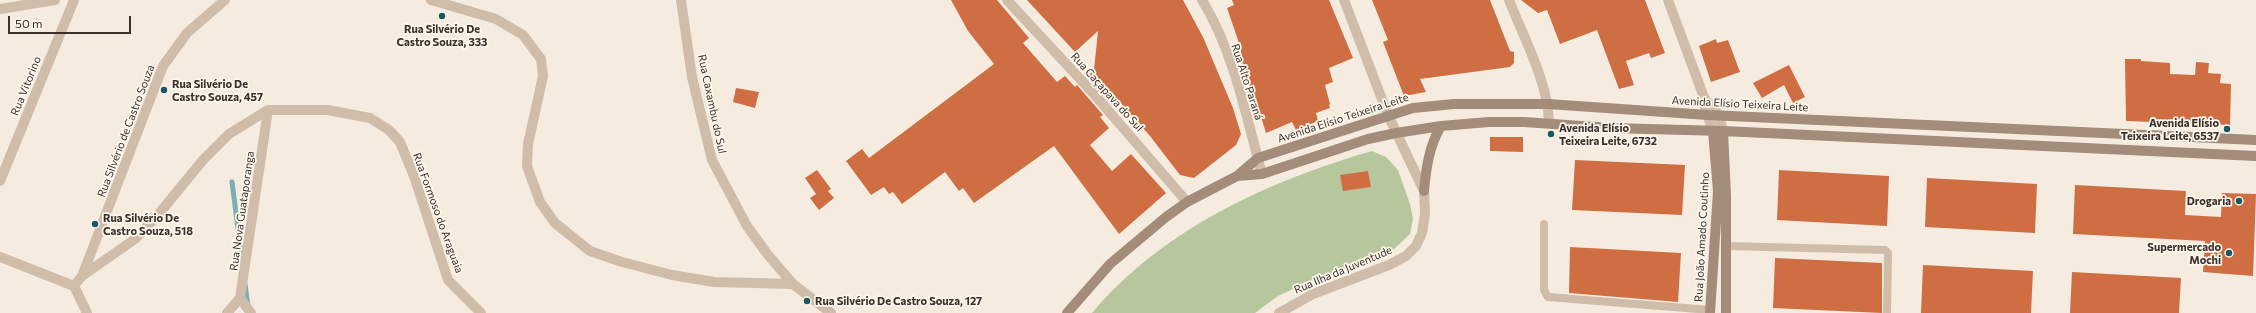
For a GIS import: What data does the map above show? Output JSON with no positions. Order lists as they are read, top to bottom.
{
  "streets": {
    "main road": ["Avenida Elísio Teixeira Leite", "Rua João Amado Coutinho"],
    "street": [
      "Rua Alto Paraná",
      "Rua Vitorino",
      "Rua Caçapava do Sul",
      "Rua Caxambu do Sul",
      "Rua Silvério de Castro Souza",
      "Rua Nova Guataporanga",
      "Rua Formoso do Araguaia",
      "Rua Ilha da Juventude"
    ]
  },
  "crossings": [
    ["Rua Alto Paraná", "Avenida Elísio Teixeira Leite"],
    ["Rua Caçapava do Sul", "Avenida Elísio Teixeira Leite"],
    ["Avenida Elísio Teixeira Leite", "Rua João Amado Coutinho"],
    ["Avenida Elísio Teixeira Leite", "Rua Ilha da Juventude"],
    ["Rua Nova Guataporanga", "Rua Formoso do Araguaia"]
  ],
  "places": [
    "Rua Silvério De Castro Souza, 333",
    "Rua Silvério De Castro Souza, 457",
    "Avenida Elísio Teixeira Leite, 6537",
    "Avenida Elísio Teixeira Leite, 6732",
    "Drogaria",
    "Rua Silvério De Castro Souza, 518",
    "Supermercado Mochi",
    "Rua Silvério De Castro Souza, 127"
  ],
  "scale_bar": "50 m"
}
